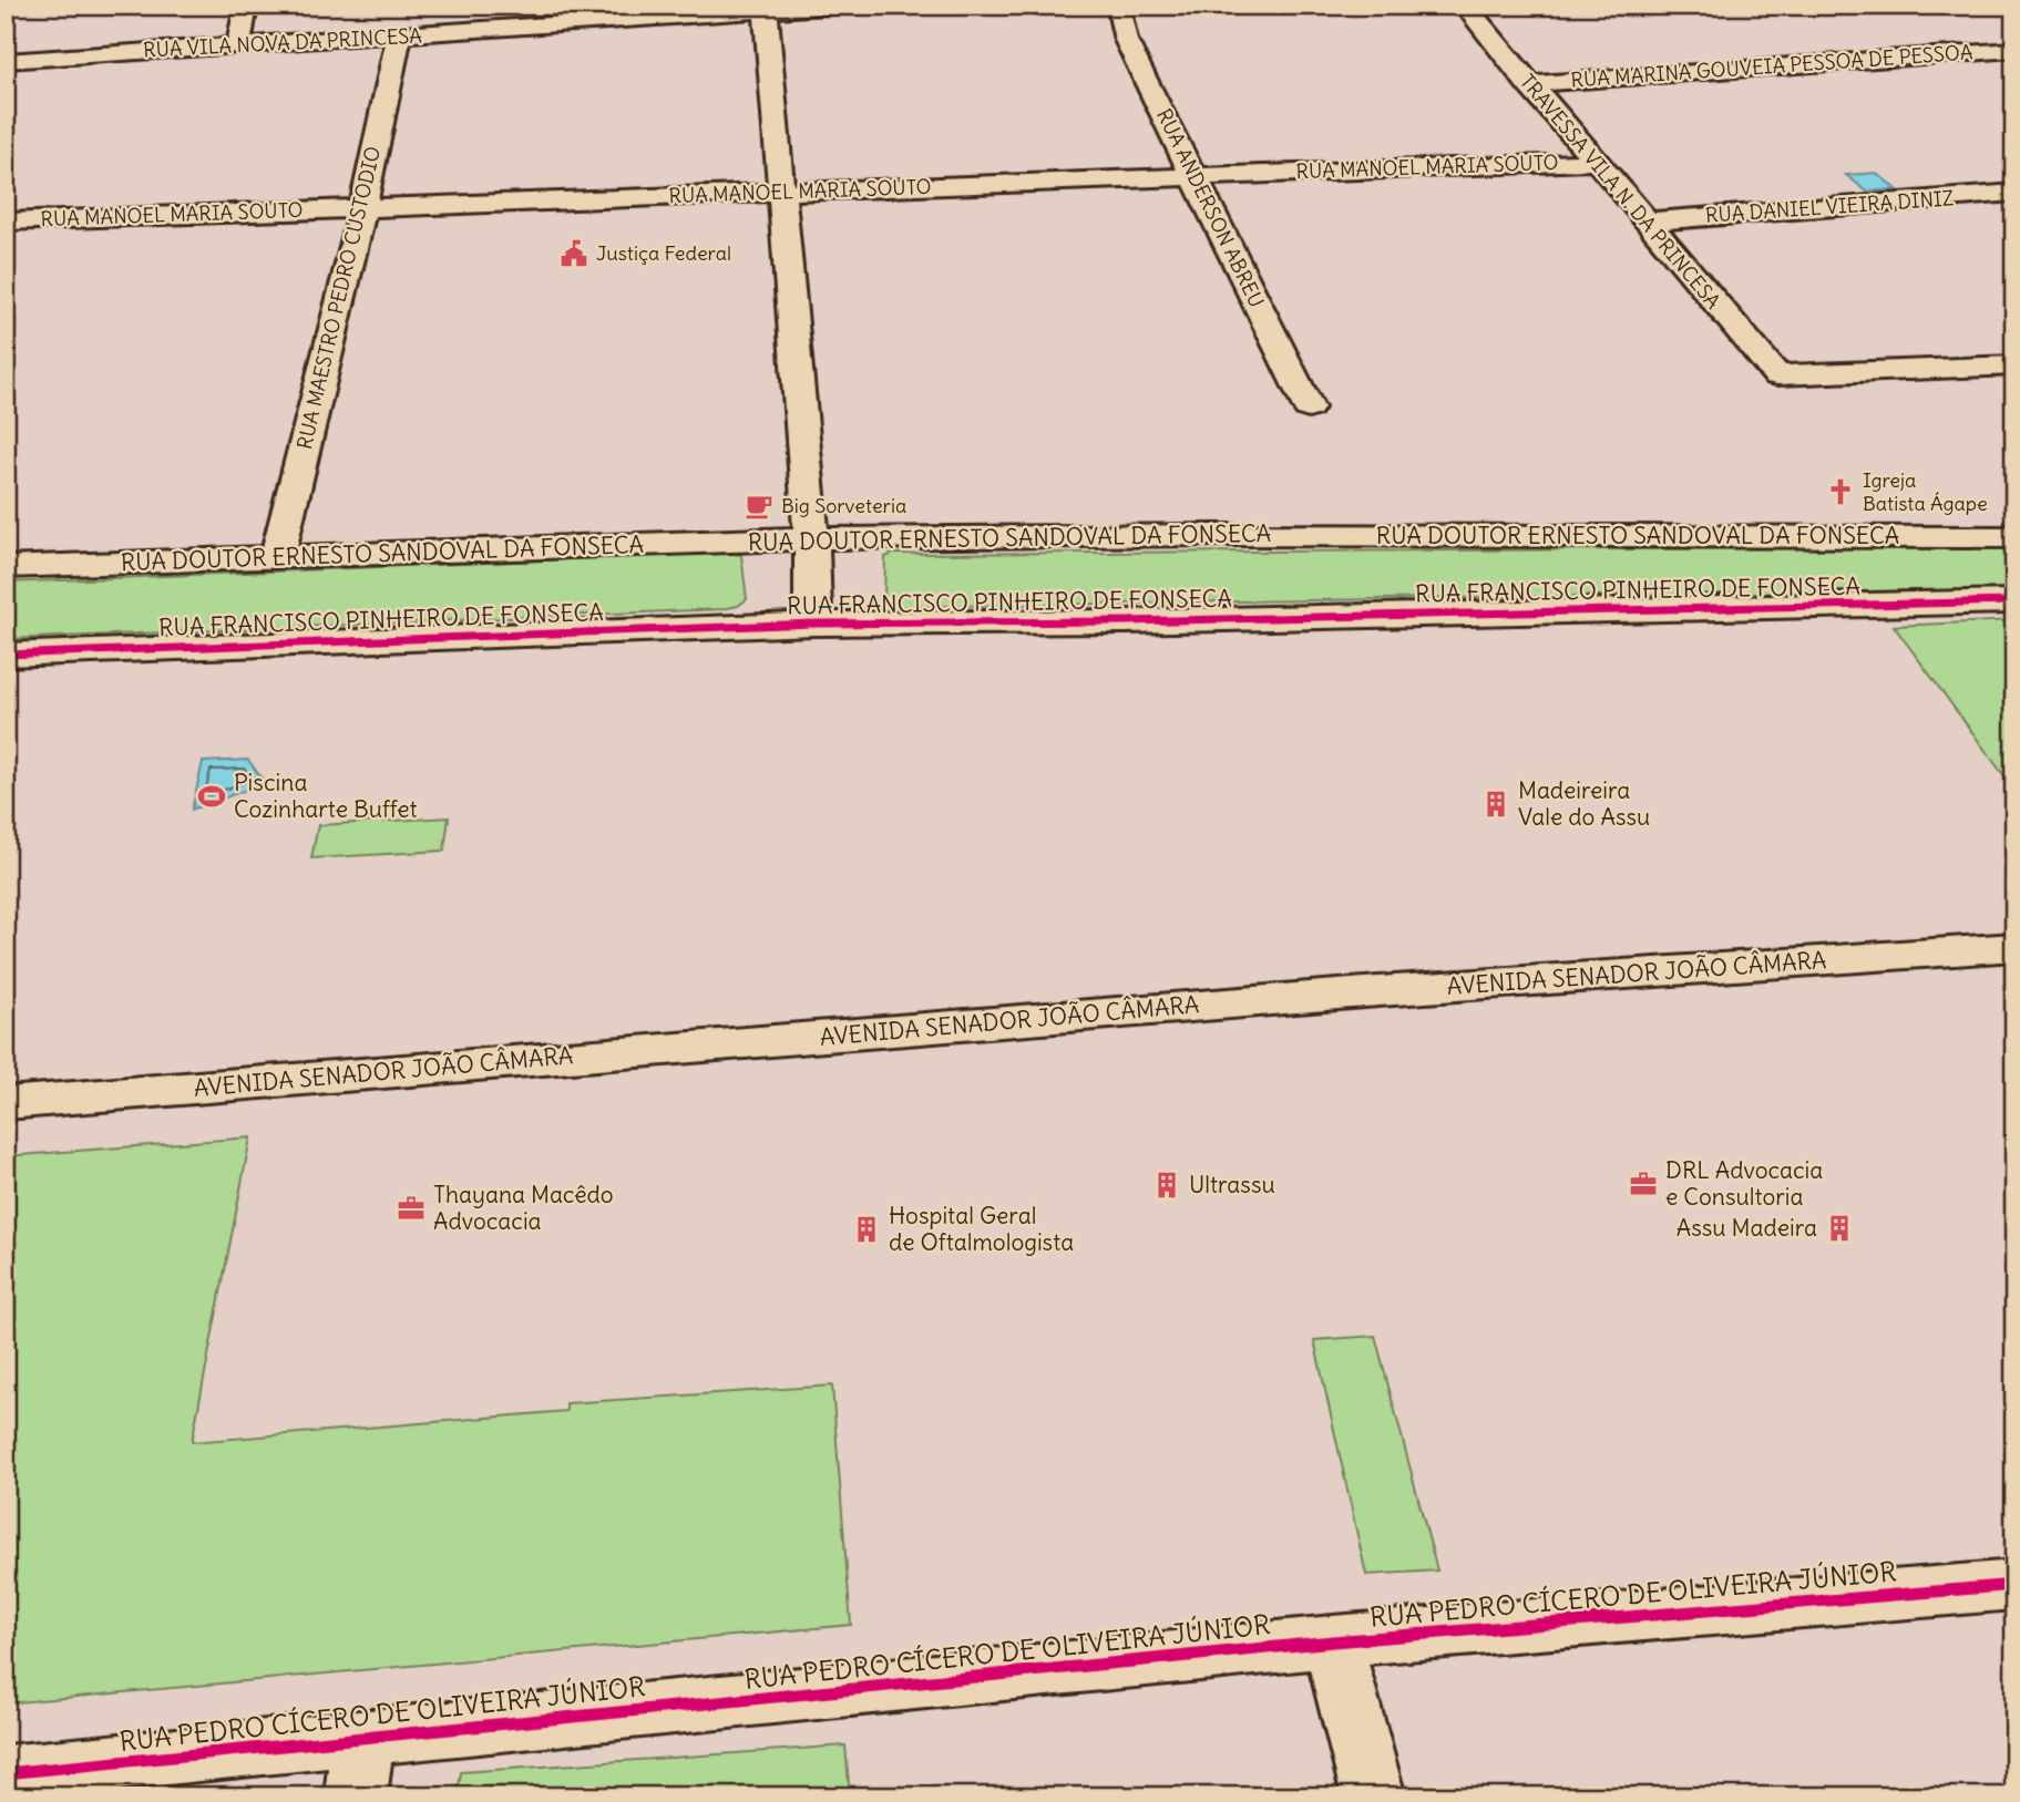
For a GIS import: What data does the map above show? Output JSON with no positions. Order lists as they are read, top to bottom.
{
  "streets": {
    "street": [
      "RUA VILA NOVA DA PRINCESA",
      "RUA MARINA GOUVEIA PESSOA DE PESSOA",
      "RUA MANOEL MARIA SOUTO",
      "TRAVESSA VILA N. DA PRINCESA",
      "RUA DANIEL VIEIRA DINIZ",
      "RUA ANDERSON ABREU",
      "RUA MAESTRO PEDRO CUSTODIO",
      "RUA DOUTOR ERNESTO SANDOVAL DA FONSECA",
      "RUA FRANCISCO PINHEIRO DE FONSECA",
      "AVENIDA SENADOR JOÃO CÂMARA",
      "RUA PEDRO CÍCERO DE OLIVEIRA JÚNIOR"
    ]
  },
  "crossings": [
    ["RUA VILA NOVA DA PRINCESA", "RUA MAESTRO PEDRO CUSTODIO"],
    ["RUA MARINA GOUVEIA PESSOA DE PESSOA", "TRAVESSA VILA N. DA PRINCESA"],
    ["RUA MANOEL MARIA SOUTO", "TRAVESSA VILA N. DA PRINCESA"],
    ["RUA MANOEL MARIA SOUTO", "RUA ANDERSON ABREU"],
    ["RUA MANOEL MARIA SOUTO", "RUA MAESTRO PEDRO CUSTODIO"],
    ["TRAVESSA VILA N. DA PRINCESA", "RUA DANIEL VIEIRA DINIZ"],
    ["RUA MAESTRO PEDRO CUSTODIO", "RUA DOUTOR ERNESTO SANDOVAL DA FONSECA"]
  ],
  "places": {
    "public building": ["Justiça Federal"],
    "church": ["Igreja Batista Ágape"],
    "cafe": ["Big Sorveteria"],
    "sports": ["Piscina Cozinharte Buffet"],
    "building": [
      "Madeireira Vale do Assu",
      "Ultrassu",
      "Assu Madeira",
      "Hospital Geral de Oftalmologista"
    ],
    "office": ["DRL Advocacia e Consultoria", "Thayana Macêdo Advocacia"]
  }
}
